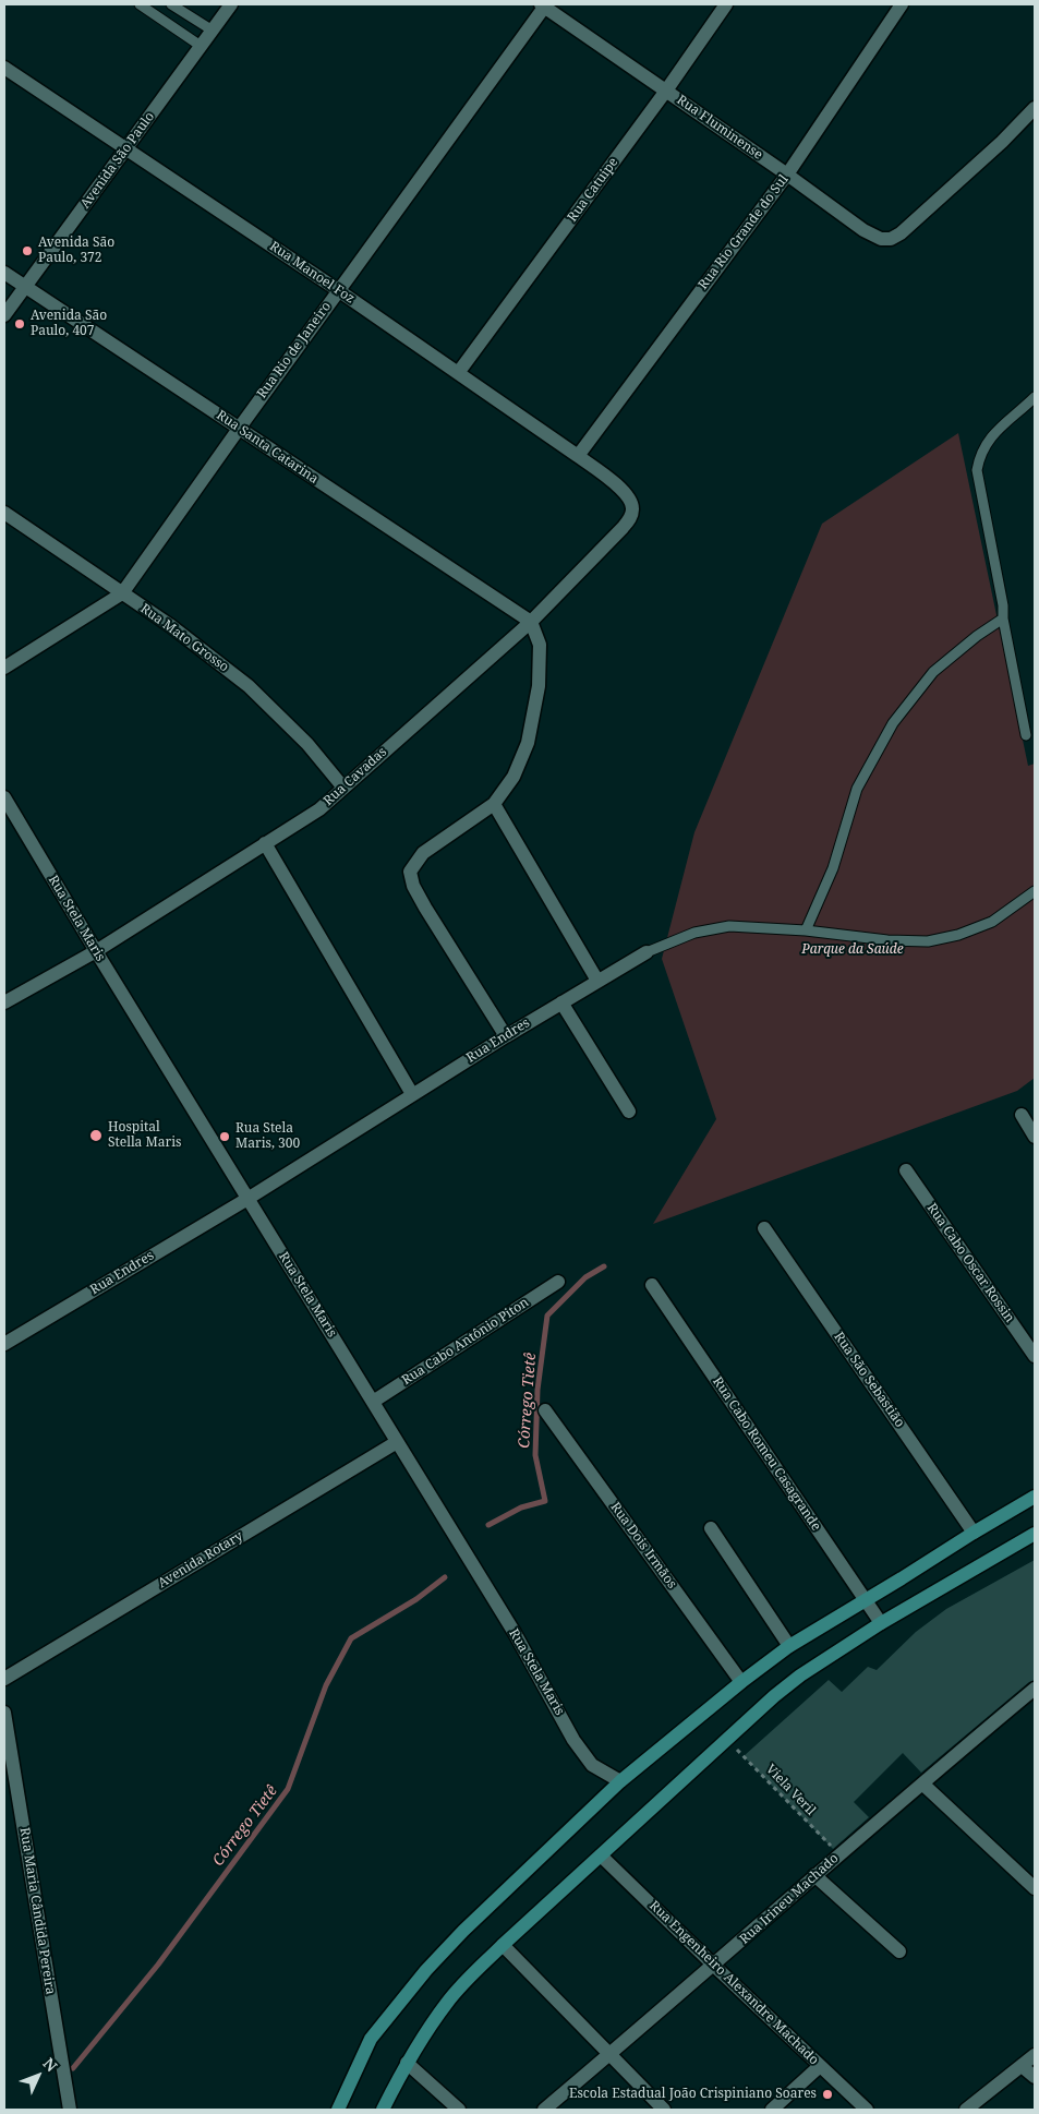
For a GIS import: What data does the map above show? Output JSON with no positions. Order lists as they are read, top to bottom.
{
  "streets": {
    "street": [
      "Rua Fluminense",
      "Avenida São Paulo",
      "Rua Catuipe",
      "Rua Rio Grande do Sul",
      "Rua Manoel Foz",
      "Rua Rio de Janeiro",
      "Rua Santa Catarina",
      "Rua Mato Grosso",
      "Rua Cavadas",
      "Rua Stela Maris",
      "Rua Endres",
      "Rua Cabo Oscar Rossin",
      "Rua Cabo Antônio Piton",
      "Rua São Sebastião",
      "Rua Cabo Romeu Casagrande",
      "Rua Dois Irmãos",
      "Avenida Rotary",
      "Rua Irineu Machado",
      "Rua Maria Cândida Pereira",
      "Rua Engenheiro Alexandre Machado"
    ],
    "path": ["Viela Veril"]
  },
  "crossings": [
    ["Rua Fluminense", "Rua Catuipe"],
    ["Rua Fluminense", "Rua Rio Grande do Sul"],
    ["Rua Fluminense", "Rua Rio de Janeiro"],
    ["Avenida São Paulo", "Rua Manoel Foz"],
    ["Avenida São Paulo", "Rua Santa Catarina"],
    ["Rua Catuipe", "Rua Manoel Foz"],
    ["Rua Rio Grande do Sul", "Rua Manoel Foz"],
    ["Rua Manoel Foz", "Rua Rio de Janeiro"],
    ["Rua Manoel Foz", "Rua Cavadas"],
    ["Rua Rio de Janeiro", "Rua Santa Catarina"],
    ["Rua Rio de Janeiro", "Rua Mato Grosso"],
    ["Rua Santa Catarina", "Rua Cavadas"],
    ["Rua Mato Grosso", "Rua Cavadas"],
    ["Rua Cavadas", "Rua Stela Maris"],
    ["Rua Stela Maris", "Rua Endres"],
    ["Rua Stela Maris", "Rua Cabo Antônio Piton"],
    ["Rua Stela Maris", "Avenida Rotary"],
    ["Viela Veril", "Rua Irineu Machado"],
    ["Rua Irineu Machado", "Rua Engenheiro Alexandre Machado"]
  ],
  "water": ["Córrego Tietê"],
  "parks": ["Parque da Saúde"],
  "places": [
    "Avenida São Paulo, 372",
    "Avenida São Paulo, 407",
    "Hospital Stella Maris",
    "Rua Stela Maris, 300",
    "Escola Estadual João Crispiniano Soares"
  ],
  "north": "top right"
}
